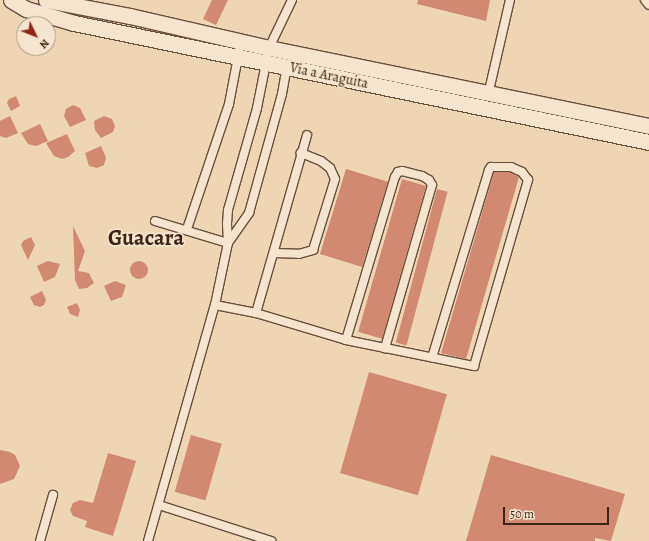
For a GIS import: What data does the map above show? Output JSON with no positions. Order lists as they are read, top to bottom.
{
  "streets": {
    "street": ["Via a Araguita"]
  },
  "districts": ["Guacara"],
  "scale_bar": "50 m",
  "north": "bottom right"
}
